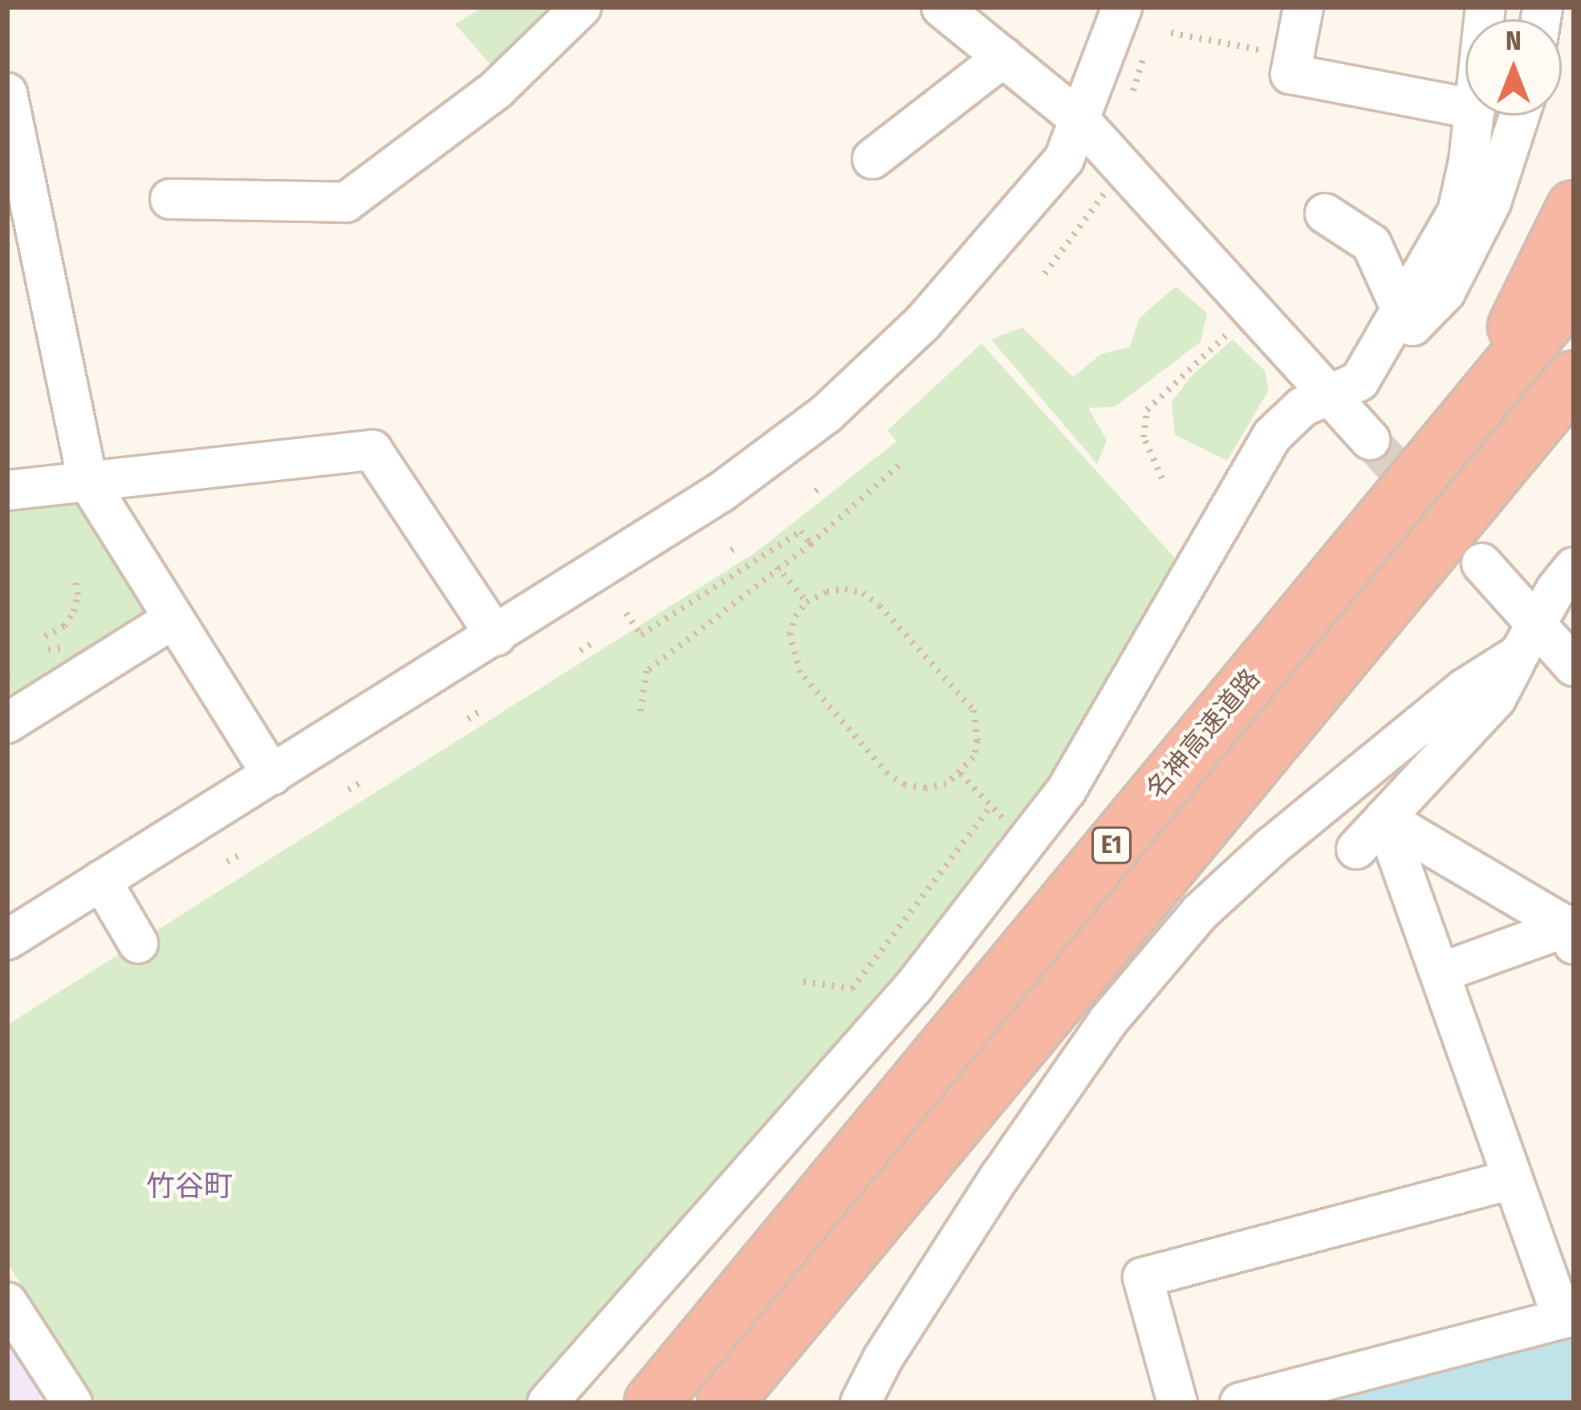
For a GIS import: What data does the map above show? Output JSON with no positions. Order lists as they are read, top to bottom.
{
  "streets": {
    "highway": ["名神高速道路", "E1"]
  },
  "districts": ["竹谷町"],
  "north": "top"
}
